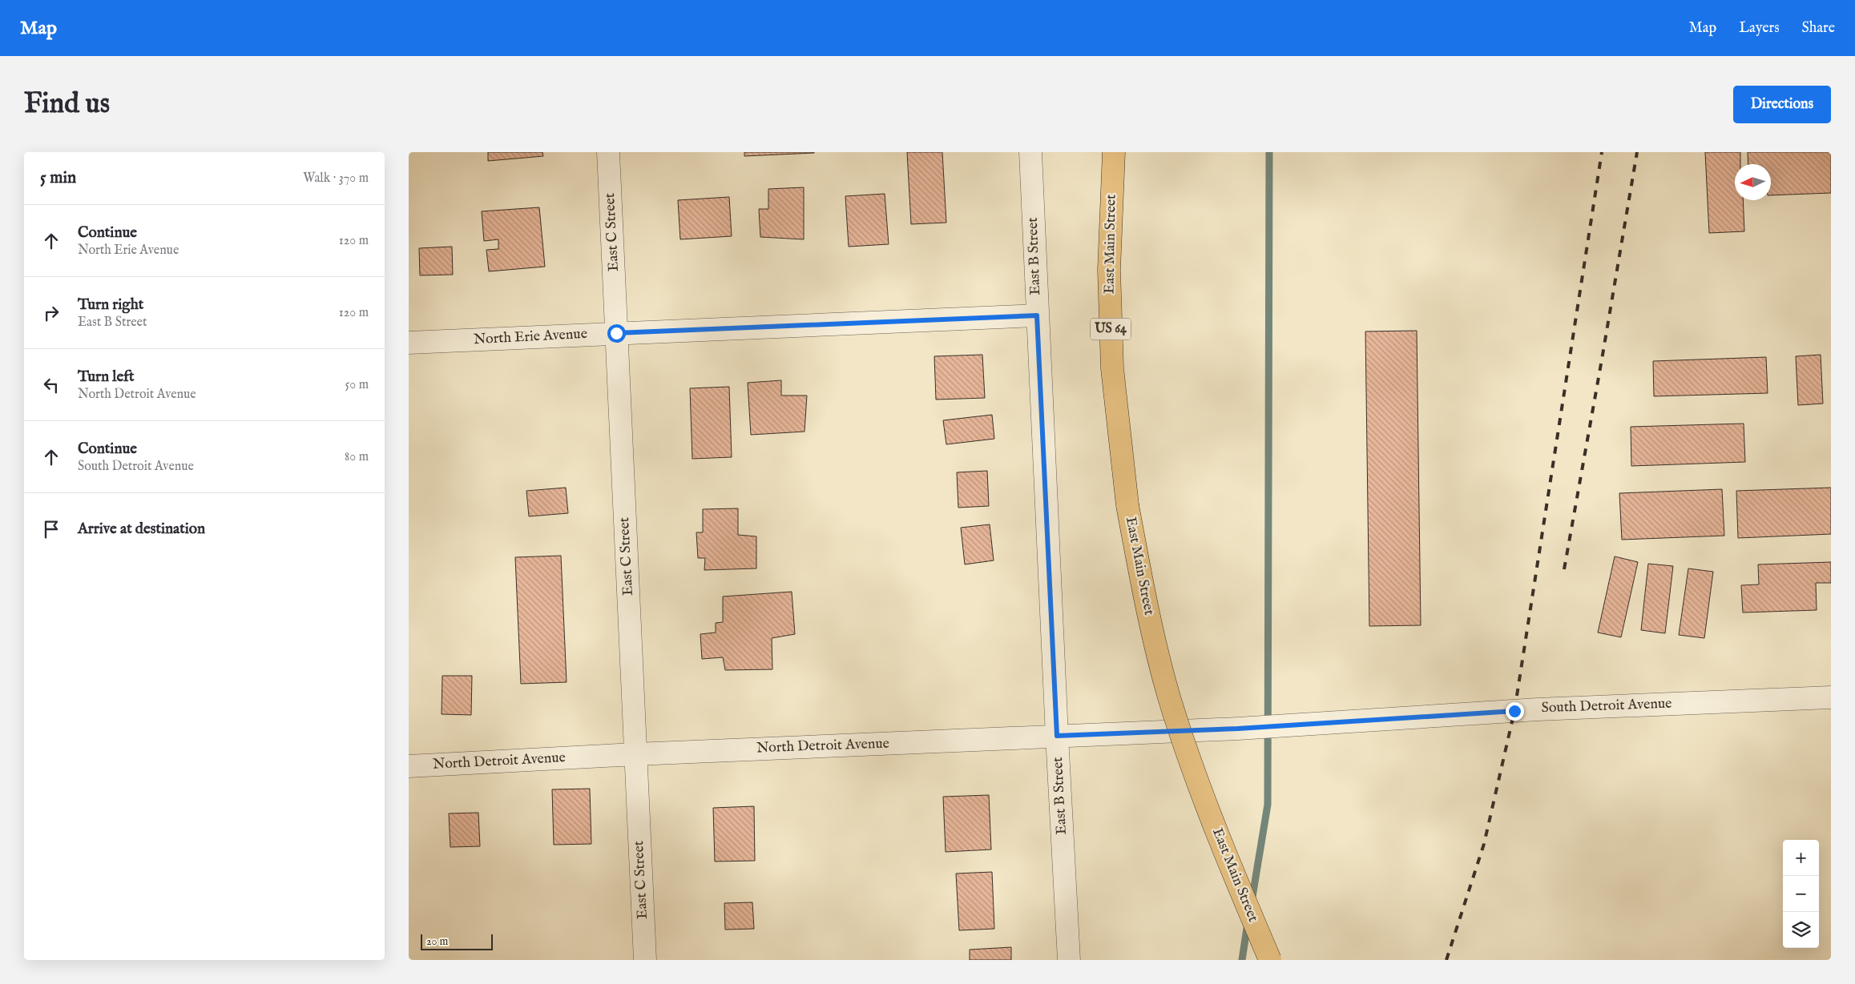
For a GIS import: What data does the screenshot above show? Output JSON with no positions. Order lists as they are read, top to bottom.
{
  "streets": {
    "main road": ["East Main Street", "US 64"],
    "street": [
      "East C Street",
      "East B Street",
      "North Erie Avenue",
      "South Detroit Avenue",
      "North Detroit Avenue"
    ]
  },
  "crossings": [
    ["East C Street", "North Erie Avenue"],
    ["East C Street", "North Detroit Avenue"],
    ["East B Street", "North Erie Avenue"],
    ["East B Street", "North Detroit Avenue"],
    ["South Detroit Avenue", "North Detroit Avenue"]
  ],
  "scale_bar": "20 m",
  "north": "left",
  "page": {
    "header": "Map",
    "nav": ["Map", "Layers", "Share"],
    "buttons": "Directions",
    "title": "Find us",
    "heading": ["5 min", "Walk · 370 m"],
    "list": [
      ["Continue", "North Erie Avenue", "120 m"],
      ["Turn right", "East B Street", "120 m"],
      ["Turn left", "North Detroit Avenue", "50 m"],
      ["Continue", "South Detroit Avenue", "80 m"],
      "Arrive at destination"
    ],
    "map_buttons": ["+", "−"],
    "scale": "20 m"
  }
}
